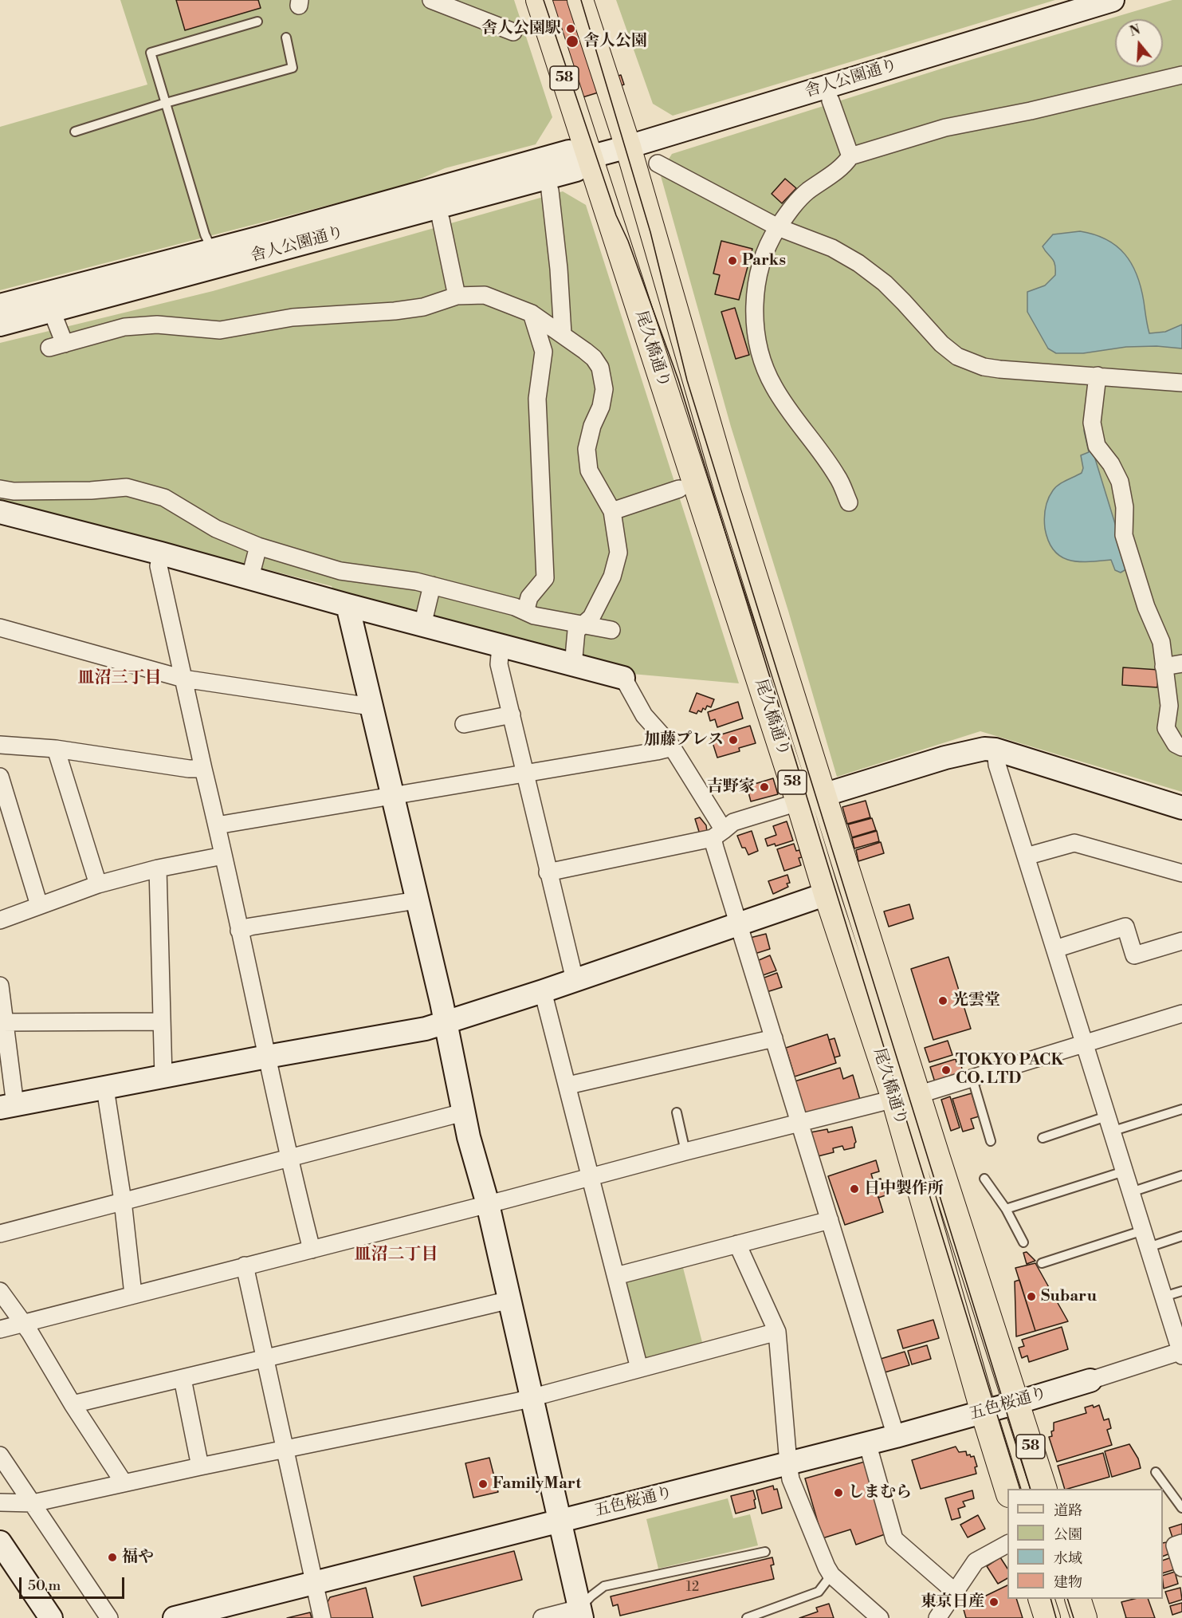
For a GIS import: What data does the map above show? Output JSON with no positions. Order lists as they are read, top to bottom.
{
  "streets": {
    "main road": ["58", "尾久橋通り"],
    "street": ["舎人公園通り", "五色桜通り"]
  },
  "crossings": [
    ["舎人公園通り", "尾久橋通り"],
    ["尾久橋通り", "五色桜通り"]
  ],
  "districts": ["皿沼三丁目", "皿沼二丁目"],
  "places": [
    "舎人公園駅",
    "舎人公園",
    "Parks",
    "加藤プレス",
    "吉野家",
    "光雲堂",
    "TOKYO PACK CO. LTD",
    "日中製作所",
    "Subaru",
    "FamilyMart",
    "しまむら",
    "福や",
    "東京日産"
  ],
  "house_numbers": ["12"],
  "legend": [
    "道路",
    "公園",
    "水域",
    "建物"
  ],
  "scale_bar": "50 m",
  "north": "top"
}
